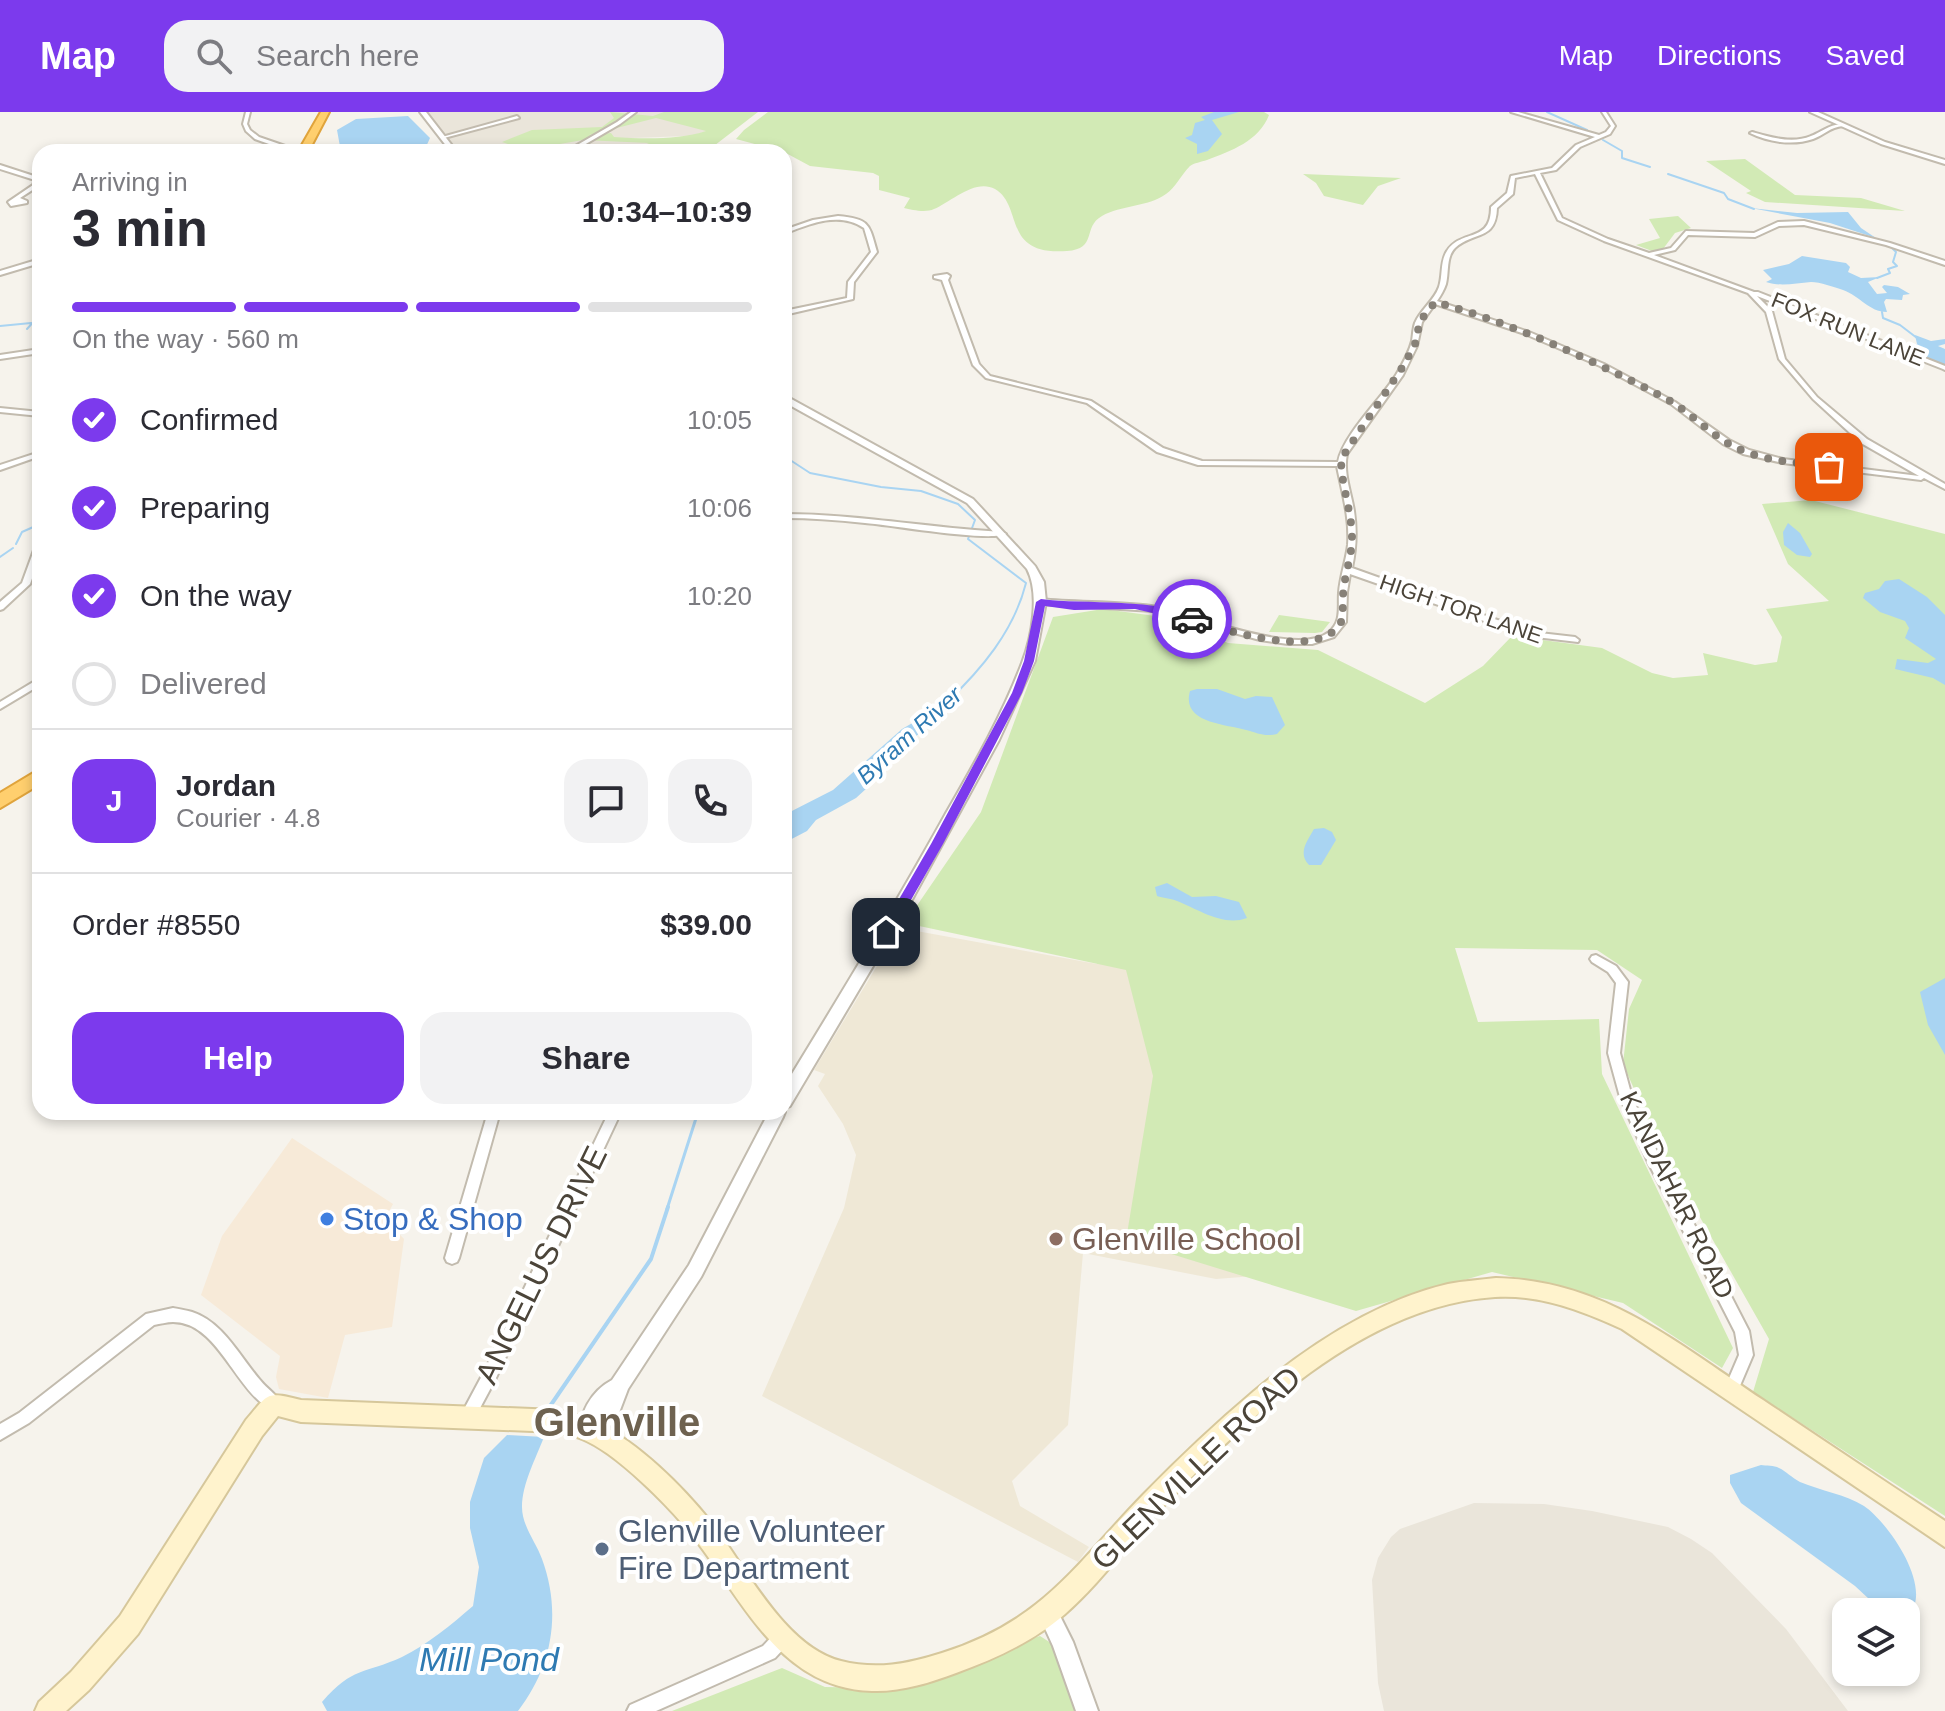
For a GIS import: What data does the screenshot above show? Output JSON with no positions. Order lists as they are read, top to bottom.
{
  "streets": {
    "main road": ["GLENVILLE ROAD"],
    "street": [
      "FOX RUN LANE",
      "HIGH TOR LANE",
      "KANDAHAR ROAD",
      "ANGELUS DRIVE"
    ]
  },
  "crossings": [
    ["KANDAHAR ROAD", "GLENVILLE ROAD"]
  ],
  "districts": ["Glenville"],
  "water": ["Byram River", "Mill Pond"],
  "places": ["Stop & Shop", "Glenville School", "Glenville Volunteer Fire Department"],
  "page": {
    "header": "Map",
    "search": "Search here",
    "nav": ["Map", "Directions", "Saved"],
    "heading": ["3 min", "Arriving in", "10:34–10:39"],
    "panel": [
      "Jordan",
      "Courier · 4.8",
      "Order #8550",
      "$39.00"
    ],
    "bar": "On the way · 560 m",
    "list": [
      ["Confirmed", "10:05"],
      ["Preparing", "10:06"],
      ["On the way", "10:20"],
      "Delivered"
    ],
    "round": "J",
    "buttons": ["Help", "Share"]
  }
}
